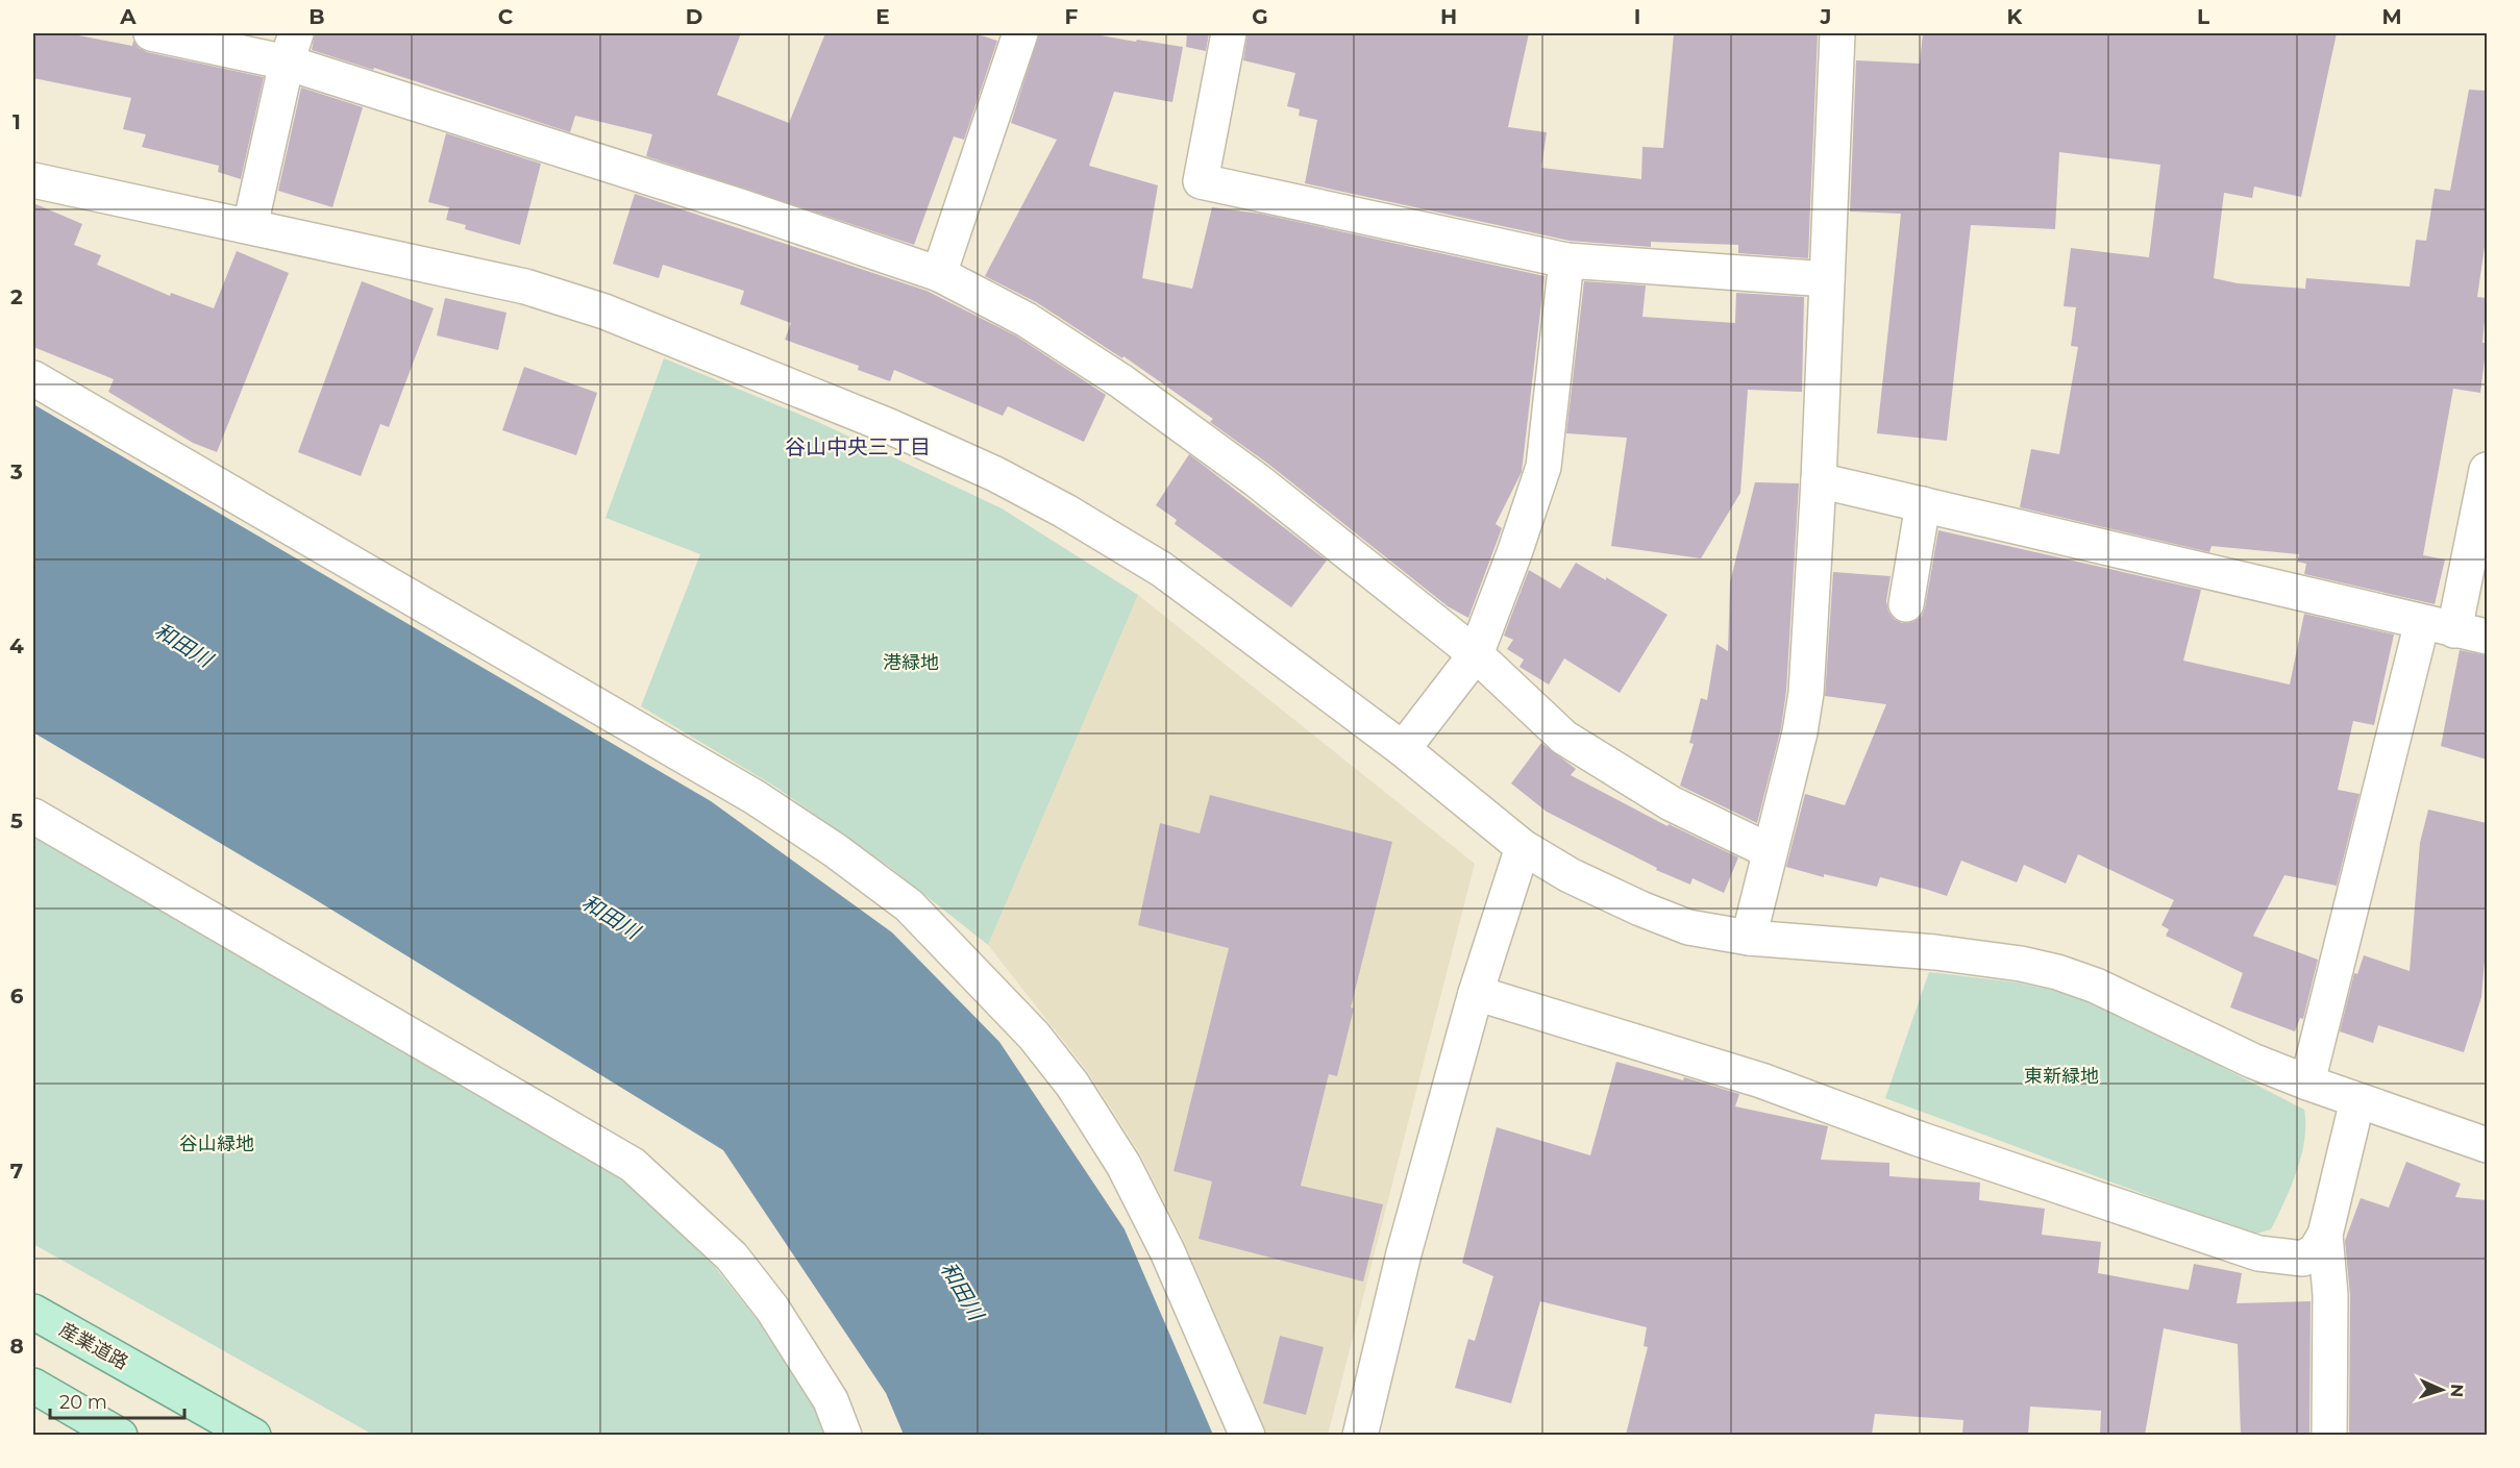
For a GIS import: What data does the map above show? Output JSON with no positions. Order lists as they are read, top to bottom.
{
  "streets": {
    "main road": ["産業道路"]
  },
  "districts": ["谷山中央三丁目"],
  "water": ["和田川"],
  "parks": ["港緑地", "東新緑地", "谷山緑地"],
  "scale_bar": "20 m",
  "north": "right",
  "grid": {
    "columns": [
      "A",
      "B",
      "C",
      "D",
      "E",
      "F",
      "G",
      "H",
      "I",
      "J",
      "K",
      "L",
      "M"
    ],
    "rows": [
      "1",
      "2",
      "3",
      "4",
      "5",
      "6",
      "7",
      "8"
    ]
  }
}
